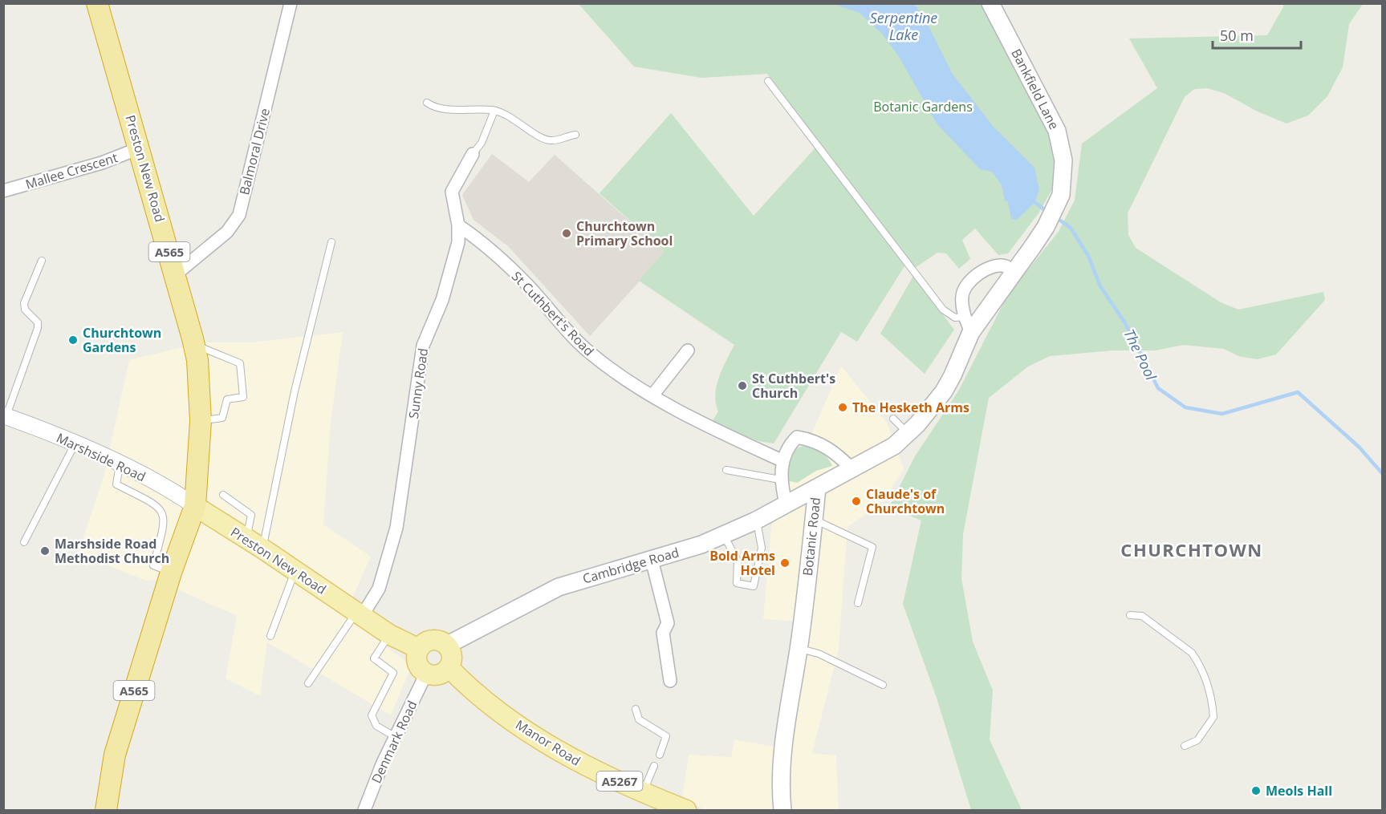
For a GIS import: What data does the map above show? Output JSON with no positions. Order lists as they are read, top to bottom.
{
  "streets": {
    "highway": ["Preston New Road", "A565"],
    "main road": [
      "Bankfield Lane",
      "Botanic Road",
      "Cambridge Road",
      "Manor Road",
      "A5267"
    ],
    "street": [
      "Balmoral Drive",
      "Mallee Crescent",
      "St Cuthbert's Road",
      "Sunny Road",
      "Marshside Road",
      "Denmark Road"
    ]
  },
  "crossings": [
    ["Bankfield Lane", "Botanic Road"],
    ["Balmoral Drive", "Preston New Road"],
    ["Preston New Road", "Mallee Crescent"],
    ["Preston New Road", "A565"],
    ["Preston New Road", "Sunny Road"],
    ["Preston New Road", "Marshside Road"],
    ["St Cuthbert's Road", "Sunny Road"],
    ["Botanic Road", "Cambridge Road"],
    ["Cambridge Road", "Denmark Road"],
    ["Cambridge Road", "Manor Road"],
    ["Denmark Road", "Manor Road"]
  ],
  "districts": ["CHURCHTOWN"],
  "water": ["Serpentine Lake", "The Pool"],
  "parks": ["Botanic Gardens"],
  "places": [
    "Churchtown Primary School",
    "Churchtown Gardens",
    "St Cuthbert's Church",
    "The Hesketh Arms",
    "Claude's of Churchtown",
    "Marshside Road Methodist Church",
    "Bold Arms Hotel",
    "Meols Hall"
  ],
  "scale_bar": "50 m"
}
